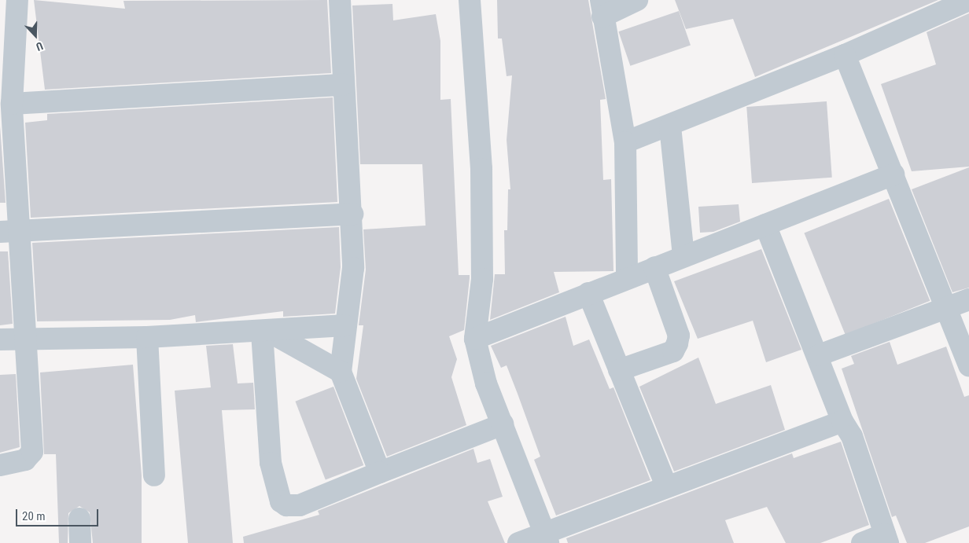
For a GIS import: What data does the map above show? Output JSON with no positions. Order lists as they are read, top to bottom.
{
  "scale_bar": "20 m",
  "north": "bottom"
}
